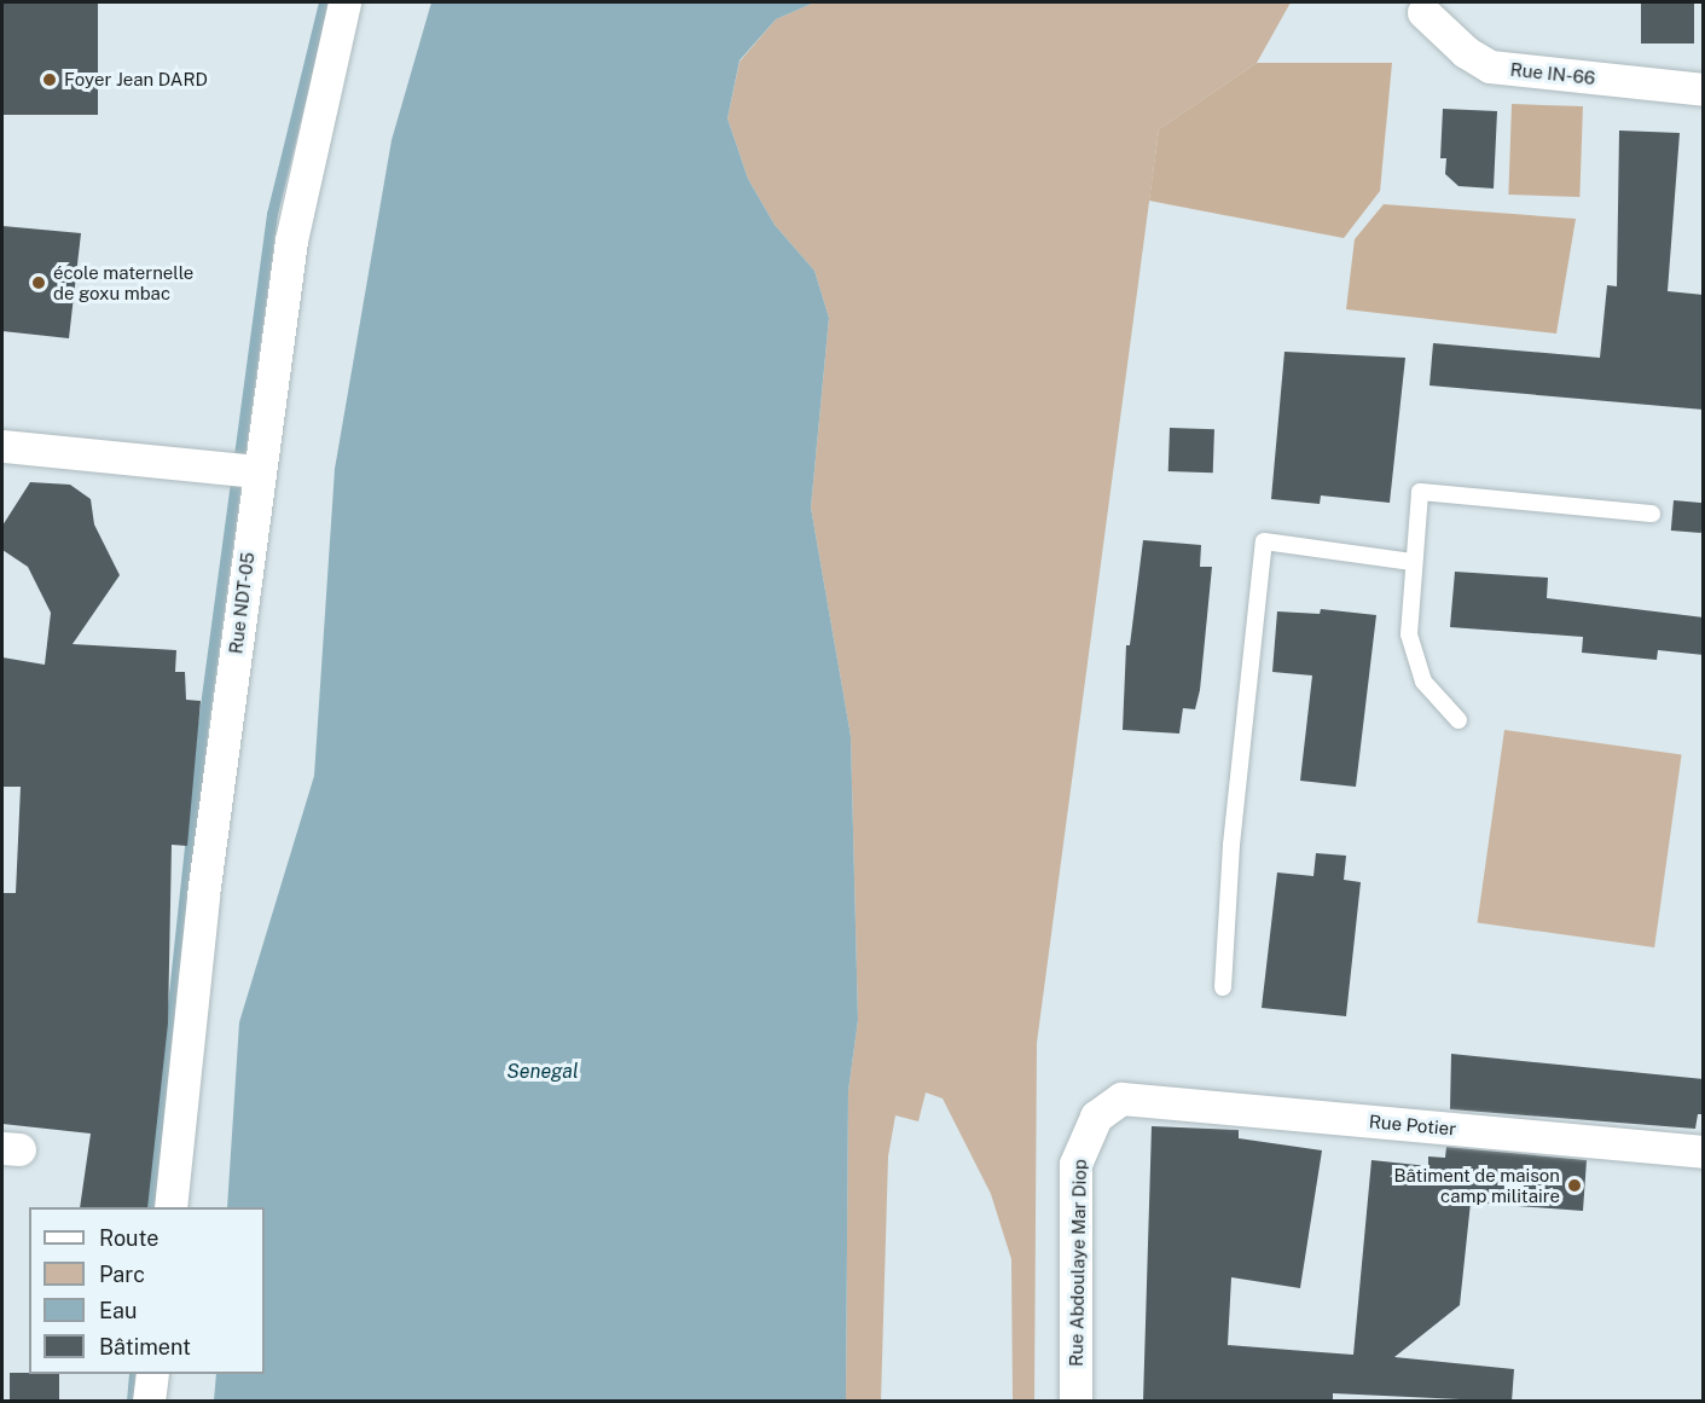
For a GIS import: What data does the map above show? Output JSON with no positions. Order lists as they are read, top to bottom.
{
  "streets": {
    "street": [
      "Rue IN-66",
      "Rue NDT-05",
      "Rue Potier",
      "Rue Abdoulaye Mar Diop"
    ]
  },
  "crossings": [
    ["Rue Potier", "Rue Abdoulaye Mar Diop"]
  ],
  "water": ["Senegal"],
  "places": ["Foyer Jean DARD", "école maternelle de goxu mbac", "Bâtiment de maison camp militaire"],
  "legend": [
    "Route",
    "Parc",
    "Eau",
    "Bâtiment"
  ]
}
